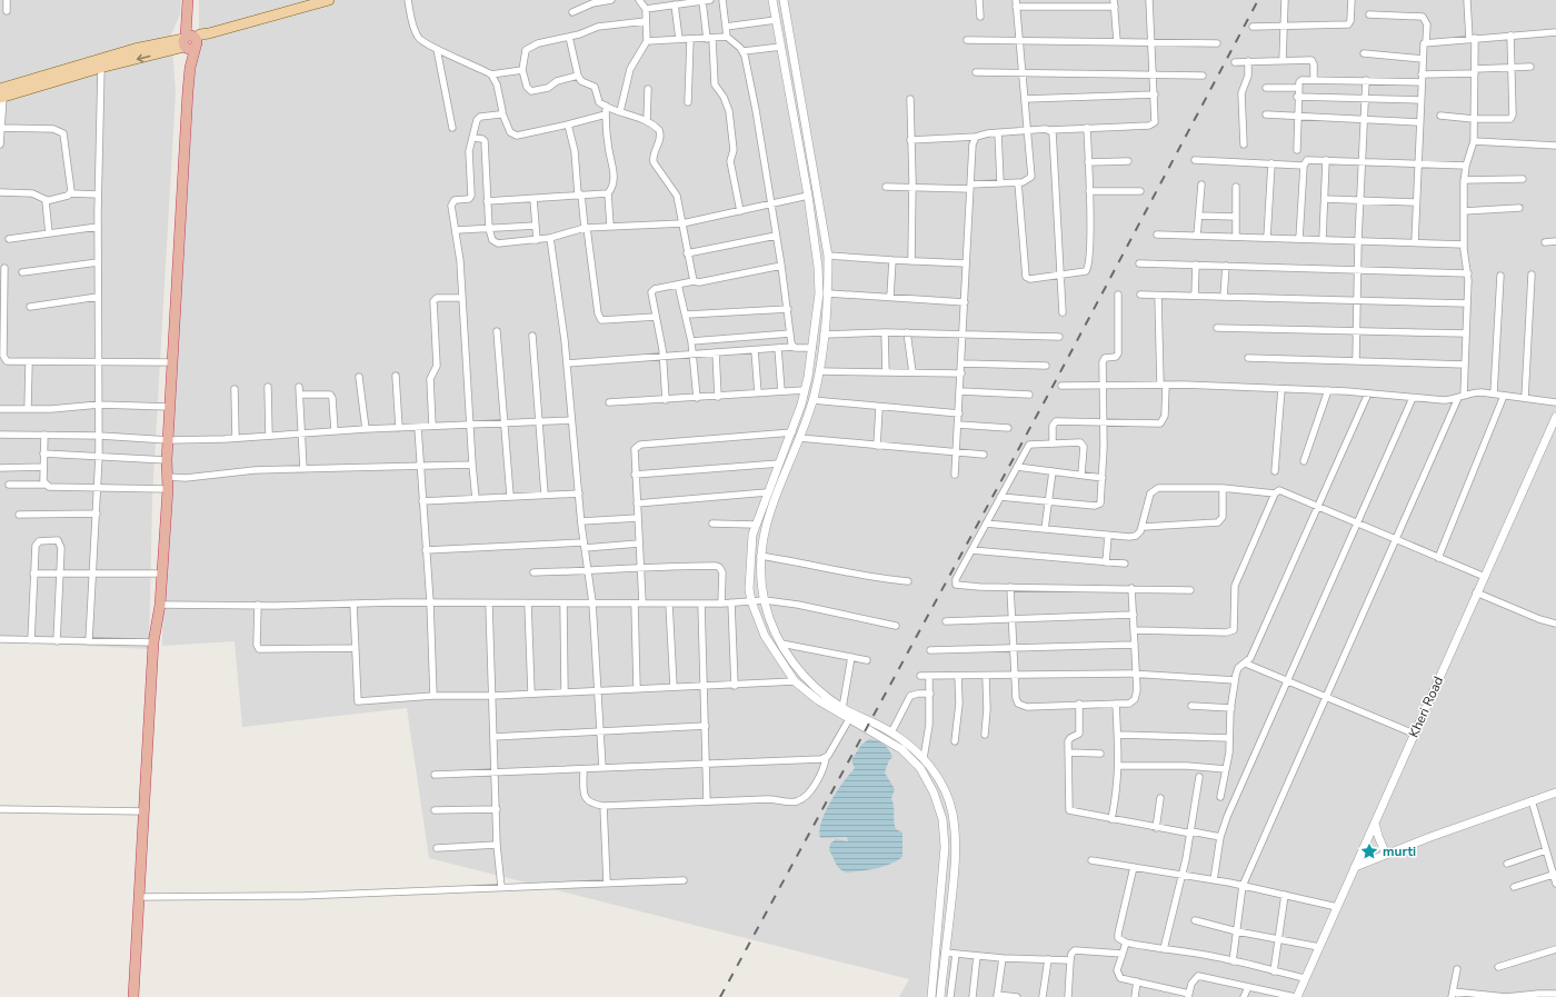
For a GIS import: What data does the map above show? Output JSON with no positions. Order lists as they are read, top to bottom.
{
  "streets": {
    "street": ["Kheri Road"]
  },
  "places": {
    "place": ["murti"]
  }
}
